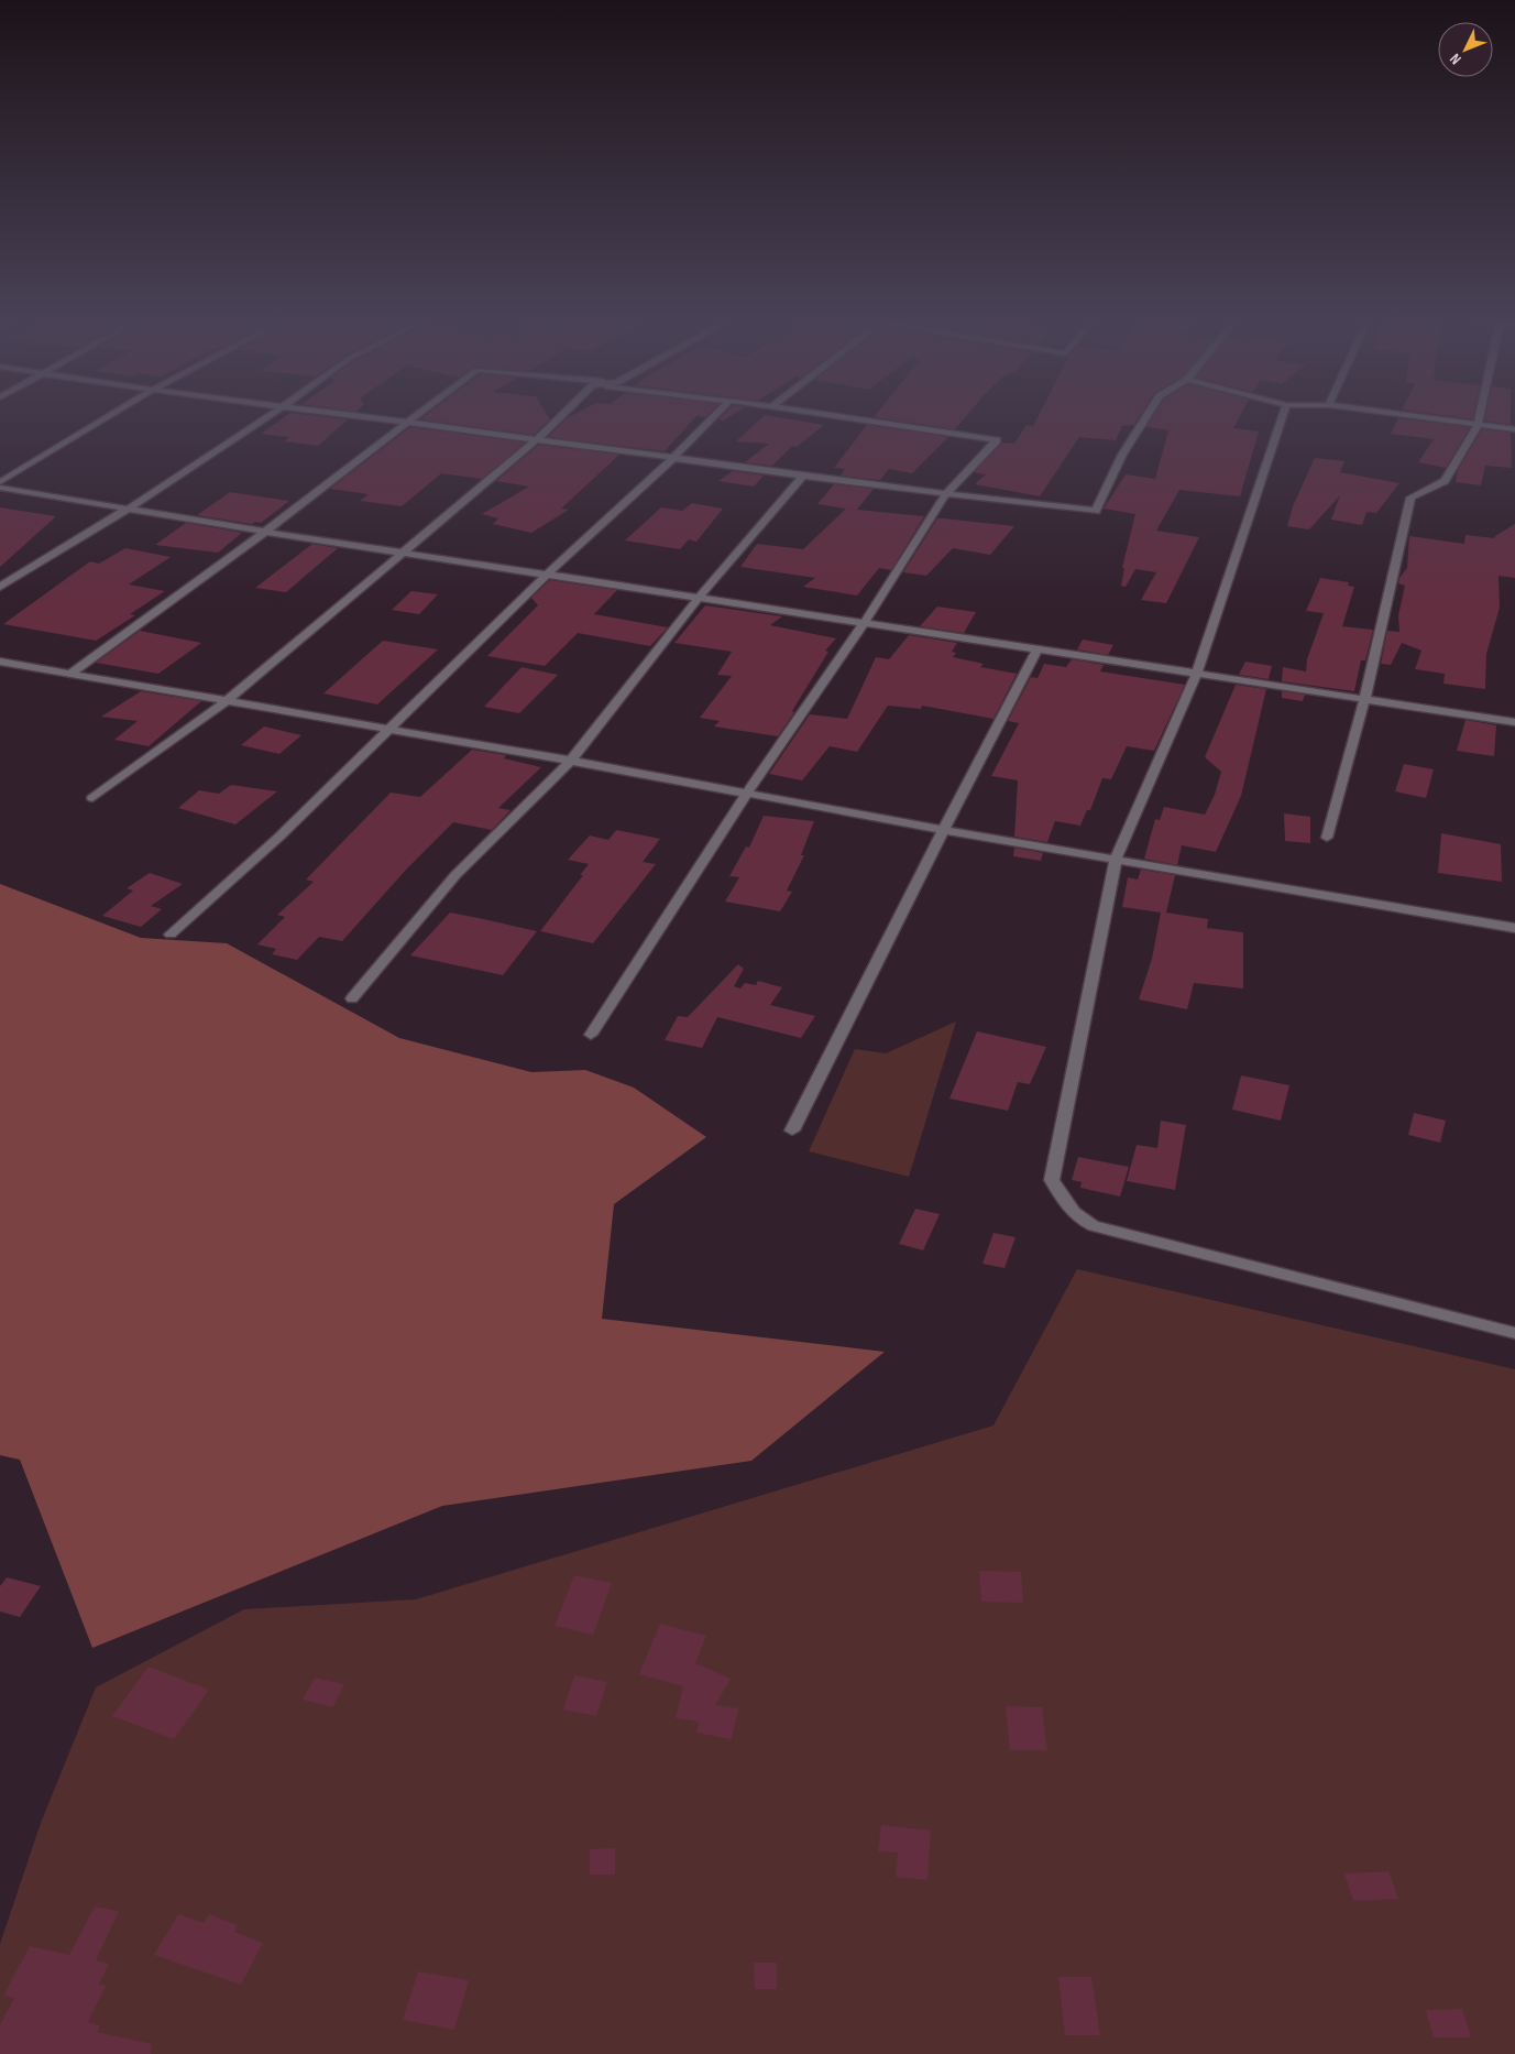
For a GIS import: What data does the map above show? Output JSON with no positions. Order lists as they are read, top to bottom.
{
  "north": "bottom left"
}
